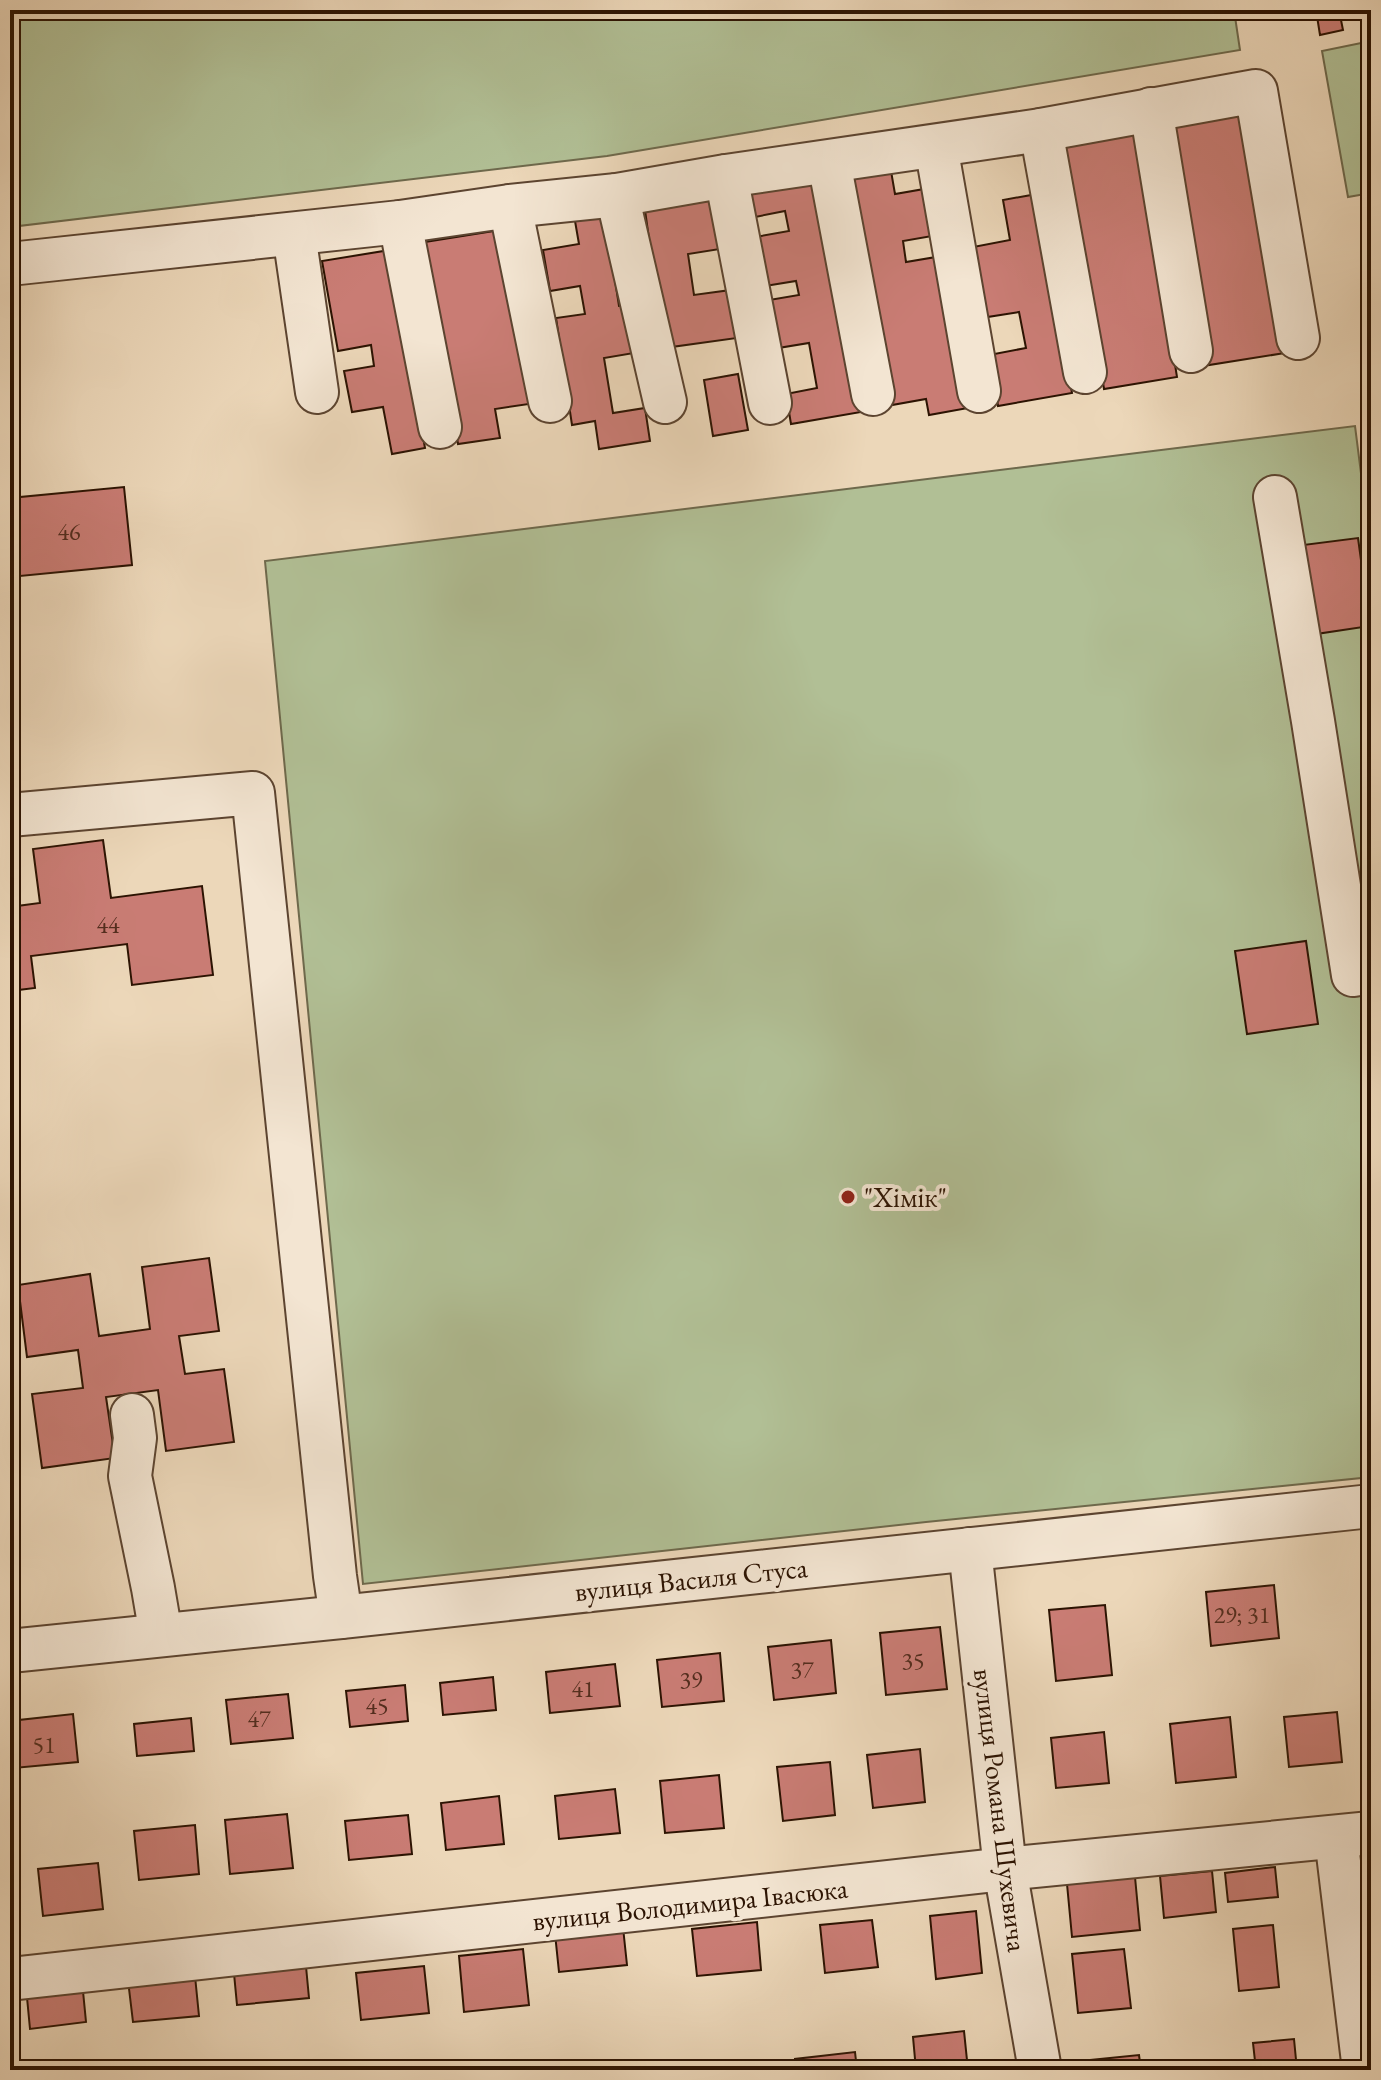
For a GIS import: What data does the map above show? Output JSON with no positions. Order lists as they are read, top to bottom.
{
  "streets": {
    "street": ["вулиця Василя Стуса", "вулиця Романа Шухевича", "вулиця Володимира Івасюка"]
  },
  "crossings": [
    ["вулиця Василя Стуса", "вулиця Романа Шухевича"],
    ["вулиця Романа Шухевича", "вулиця Володимира Івасюка"]
  ],
  "places": ["\"Хімік\""],
  "house_numbers": [
    "46",
    "44",
    "29; 31",
    "35",
    "37",
    "39",
    "41",
    "45",
    "47",
    "51"
  ]
}
